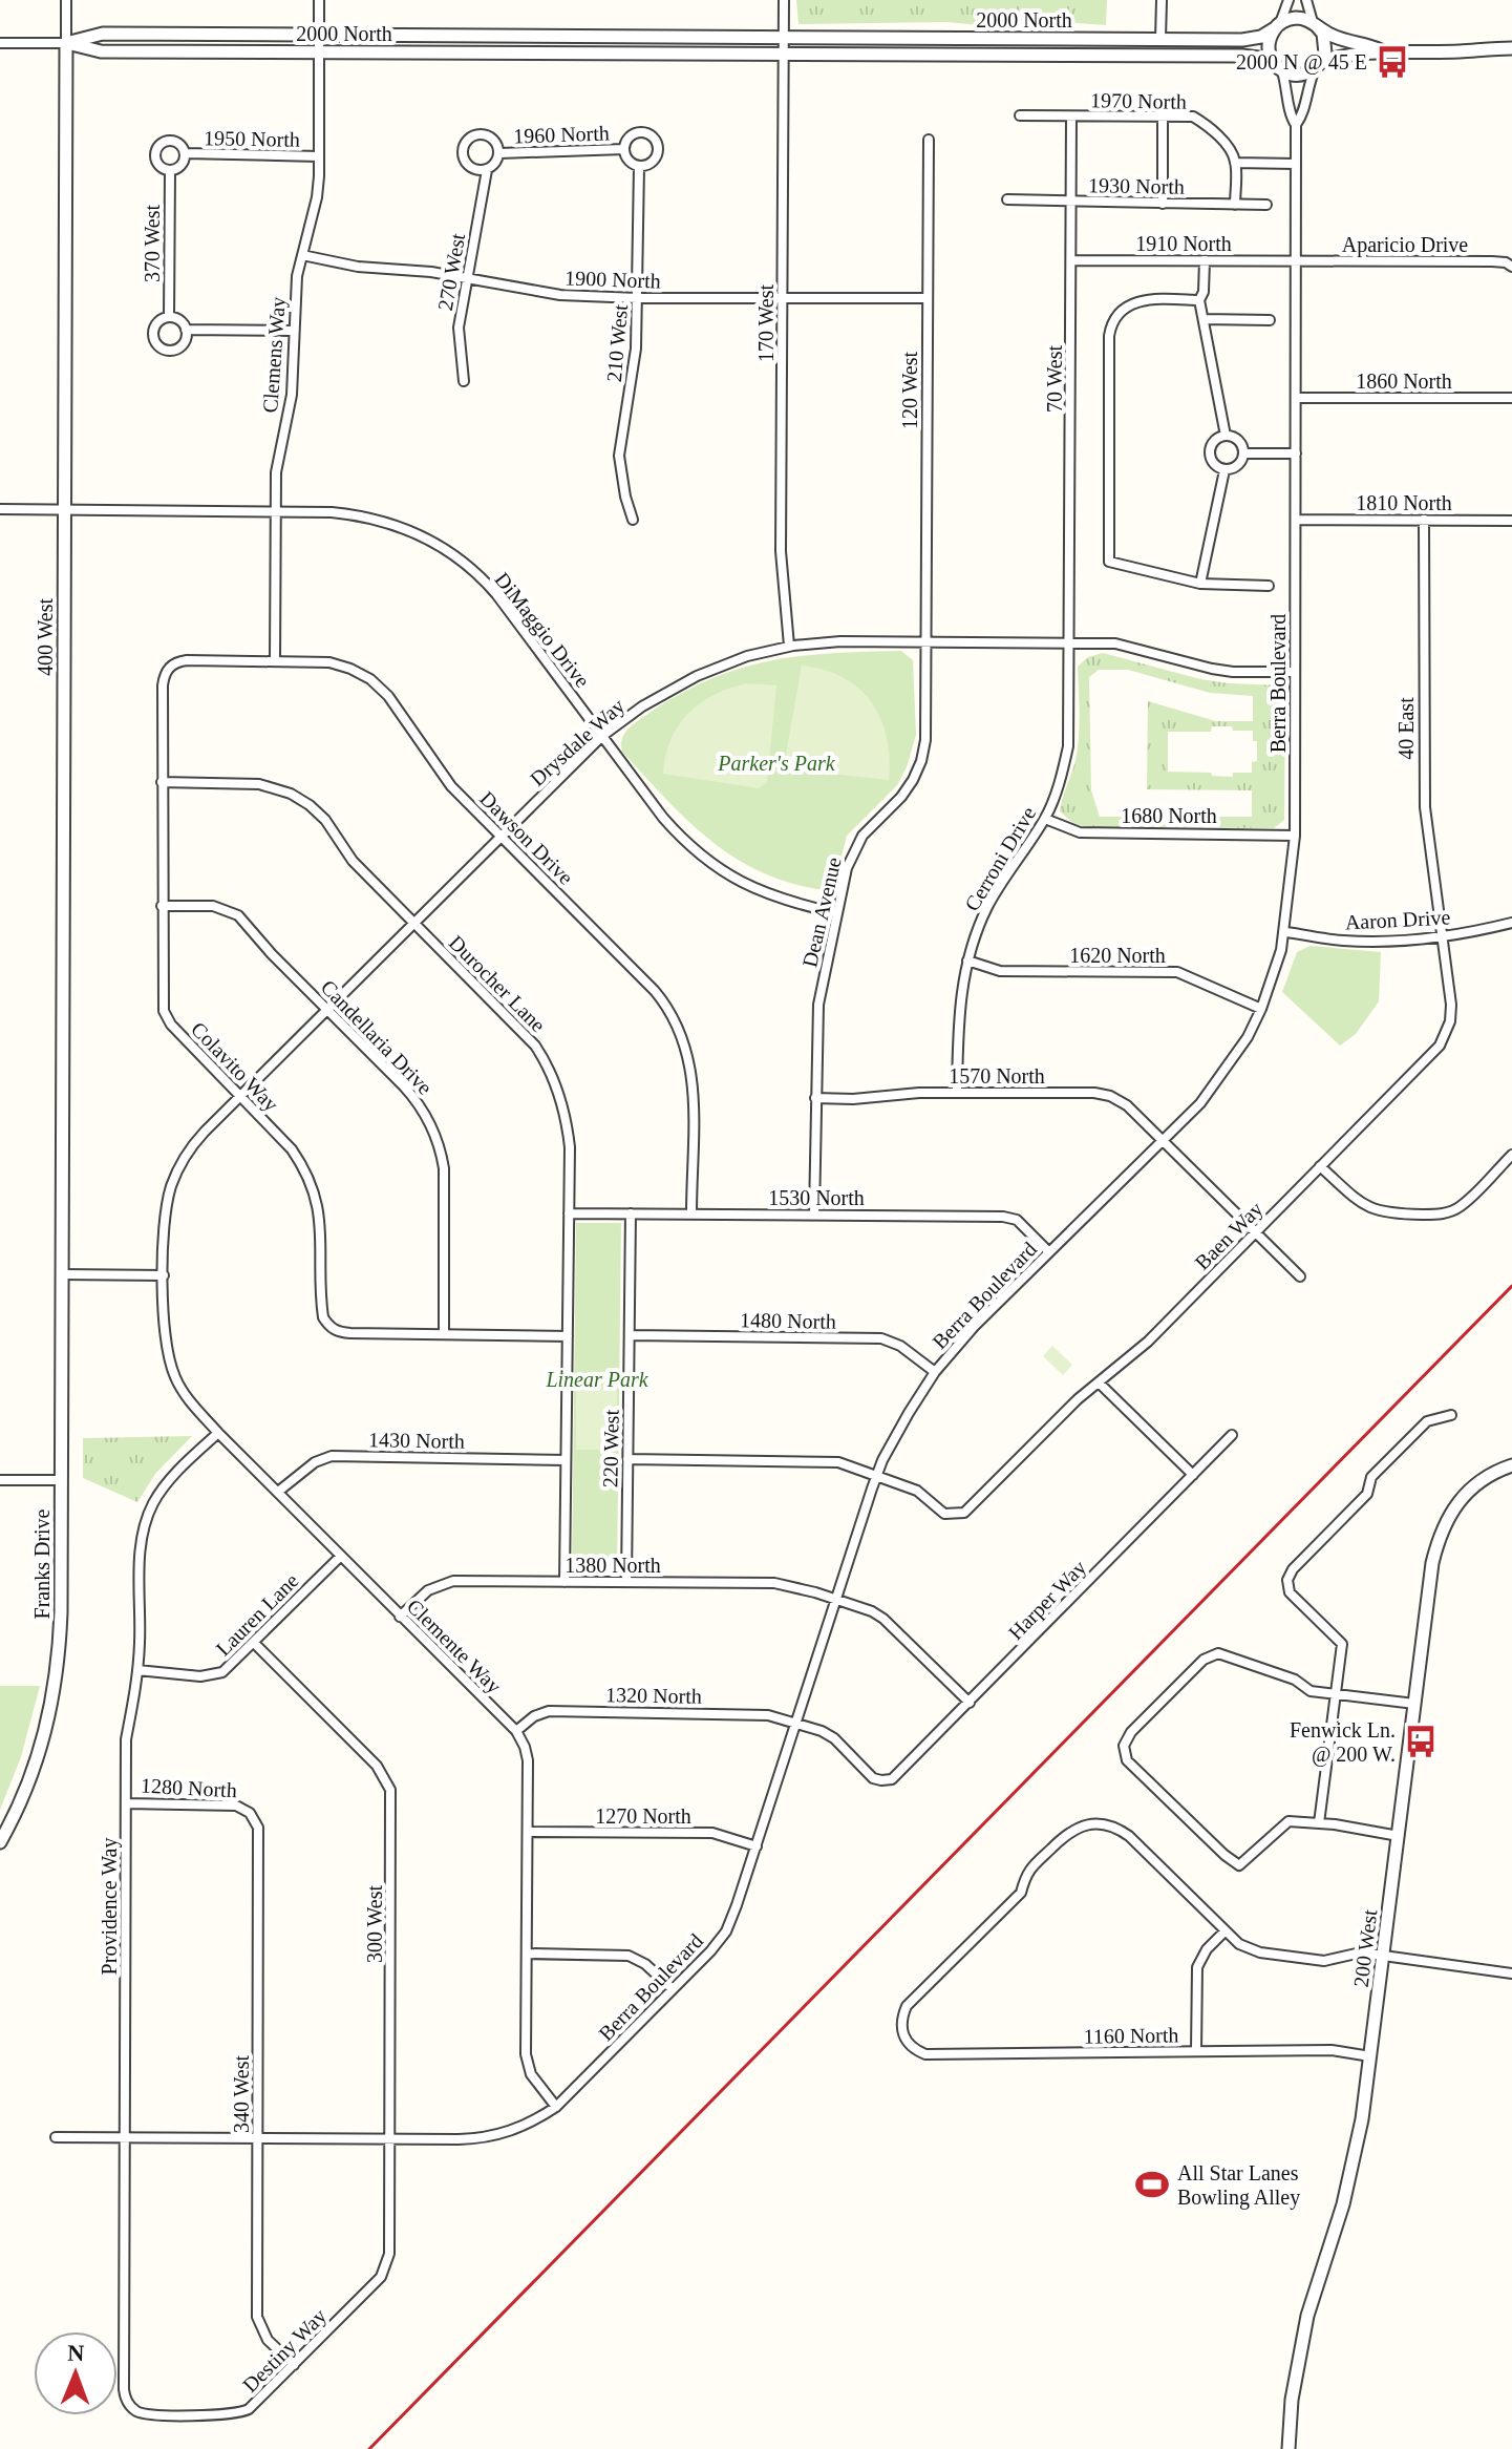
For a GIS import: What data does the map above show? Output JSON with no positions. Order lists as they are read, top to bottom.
{
  "streets": {
    "street": [
      "2000 North",
      "1970 North",
      "1960 North",
      "1950 North",
      "1930 North",
      "370 West",
      "1910 North",
      "Aparicio Drive",
      "270 West",
      "1900 North",
      "170 West",
      "210 West",
      "Clemens Way",
      "70 West",
      "1860 North",
      "120 West",
      "1810 North",
      "DiMaggio Drive",
      "400 West",
      "Berra Boulevard",
      "40 East",
      "Drysdale Way",
      "1680 North",
      "Dawson Drive",
      "Cerroni Drive",
      "Dean Avenue",
      "Aaron Drive",
      "1620 North",
      "Durocher Lane",
      "Candellaria Drive",
      "Colavito Way",
      "1570 North",
      "1530 North",
      "Baen Way",
      "1480 North",
      "1430 North",
      "220 West",
      "Franks Drive",
      "1380 North",
      "Harper Way",
      "Lauren Lane",
      "Clemente Way",
      "1320 North",
      "1280 North",
      "1270 North",
      "Providence Way",
      "300 West",
      "200 West",
      "1160 North",
      "340 West",
      "Destiny Way"
    ]
  },
  "crossings": [
    ["2000 North", "170 West"],
    ["2000 North", "Clemens Way"],
    ["2000 North", "400 West"],
    ["2000 North", "Berra Boulevard"],
    ["1970 North", "70 West"],
    ["1960 North", "270 West"],
    ["1960 North", "210 West"],
    ["1950 North", "370 West"],
    ["1950 North", "Clemens Way"],
    ["1930 North", "70 West"],
    ["1910 North", "Aparicio Drive"],
    ["1910 North", "70 West"],
    ["1910 North", "Berra Boulevard"],
    ["Aparicio Drive", "Berra Boulevard"],
    ["270 West", "1900 North"],
    ["1900 North", "170 West"],
    ["1900 North", "210 West"],
    ["1900 North", "Clemens Way"],
    ["1900 North", "120 West"],
    ["170 West", "Drysdale Way"],
    ["Clemens Way", "DiMaggio Drive"],
    ["Clemens Way", "Dawson Drive"],
    ["70 West", "Drysdale Way"],
    ["70 West", "Cerroni Drive"],
    ["1860 North", "Berra Boulevard"],
    ["120 West", "Drysdale Way"],
    ["120 West", "Dean Avenue"],
    ["1810 North", "Berra Boulevard"],
    ["1810 North", "40 East"],
    ["DiMaggio Drive", "400 West"],
    ["DiMaggio Drive", "Drysdale Way"],
    ["DiMaggio Drive", "Dean Avenue"],
    ["400 West", "Franks Drive"],
    ["Berra Boulevard", "Drysdale Way"],
    ["Berra Boulevard", "1680 North"],
    ["Berra Boulevard", "Aaron Drive"],
    ["Berra Boulevard", "1620 North"],
    ["Berra Boulevard", "1570 North"],
    ["Berra Boulevard", "1530 North"],
    ["Berra Boulevard", "Baen Way"],
    ["Berra Boulevard", "1480 North"],
    ["Berra Boulevard", "1380 North"],
    ["Berra Boulevard", "Clemente Way"],
    ["Berra Boulevard", "1320 North"],
    ["Berra Boulevard", "1270 North"],
    ["Berra Boulevard", "Providence Way"],
    ["Berra Boulevard", "300 West"],
    ["Berra Boulevard", "340 West"],
    ["40 East", "Aaron Drive"],
    ["40 East", "Baen Way"],
    ["Drysdale Way", "Dawson Drive"],
    ["Drysdale Way", "Cerroni Drive"],
    ["Drysdale Way", "Dean Avenue"],
    ["Drysdale Way", "Durocher Lane"],
    ["Drysdale Way", "Candellaria Drive"],
    ["Drysdale Way", "Colavito Way"],
    ["Drysdale Way", "Clemente Way"],
    ["1680 North", "Cerroni Drive"],
    ["Dawson Drive", "Colavito Way"],
    ["Dawson Drive", "1530 North"],
    ["Cerroni Drive", "1620 North"],
    ["Cerroni Drive", "1570 North"],
    ["Dean Avenue", "1570 North"],
    ["Dean Avenue", "1530 North"],
    ["Aaron Drive", "Baen Way"],
    ["Durocher Lane", "Colavito Way"],
    ["Durocher Lane", "1530 North"],
    ["Durocher Lane", "1430 North"],
    ["Durocher Lane", "1380 North"],
    ["Candellaria Drive", "Colavito Way"],
    ["1570 North", "Baen Way"],
    ["1530 North", "220 West"],
    ["1480 North", "220 West"],
    ["1430 North", "Clemente Way"],
    ["220 West", "1380 North"],
    ["1380 North", "Harper Way"],
    ["1380 North", "Clemente Way"],
    ["Harper Way", "1320 North"],
    ["Lauren Lane", "Clemente Way"],
    ["Lauren Lane", "Providence Way"],
    ["Lauren Lane", "300 West"],
    ["Clemente Way", "1320 North"],
    ["Clemente Way", "1270 North"],
    ["Clemente Way", "Providence Way"],
    ["1280 North", "Providence Way"],
    ["1280 North", "340 West"],
    ["Providence Way", "Destiny Way"],
    ["300 West", "Destiny Way"],
    ["200 West", "1160 North"],
    ["340 West", "Destiny Way"]
  ],
  "parks": ["Parker's Park", "Linear Park"],
  "places": {
    "bus stop": ["2000 N @ 45 E", "Fenwick Ln. @ 200 W."],
    "sports": ["All Star Lanes Bowling Alley"]
  },
  "north": "top"
}
